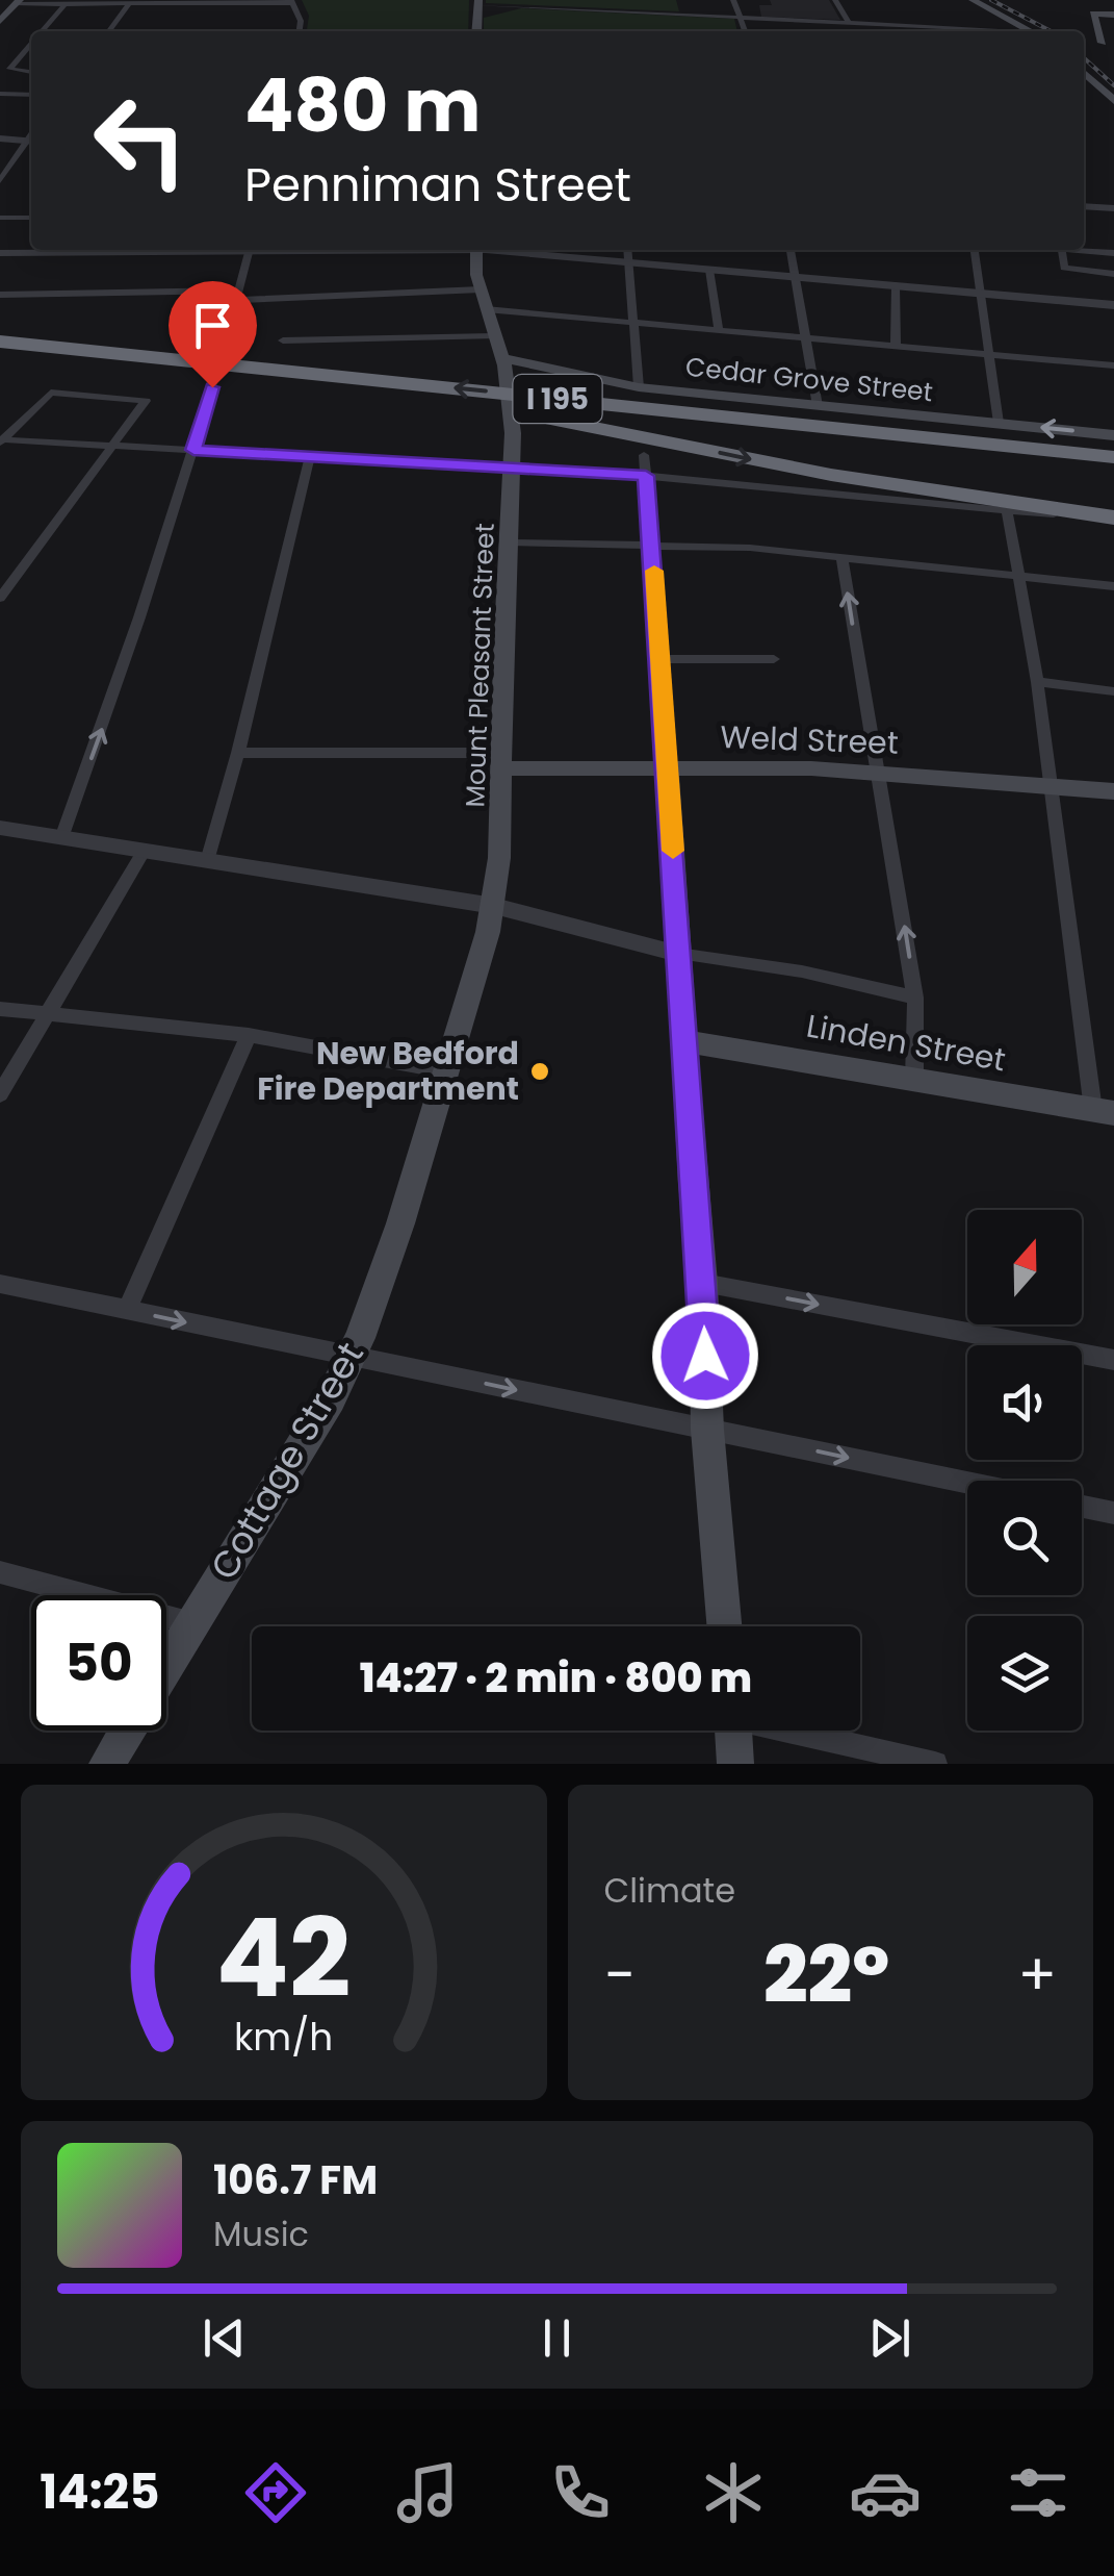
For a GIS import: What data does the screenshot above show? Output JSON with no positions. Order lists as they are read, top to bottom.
{
  "streets": {
    "highway": ["I 195"],
    "main road": [
      "Cedar Grove Street",
      "Mount Pleasant Street",
      "Weld Street",
      "Linden Street",
      "Cottage Street"
    ]
  },
  "crossings": [
    ["Cedar Grove Street", "Mount Pleasant Street"],
    ["I 195", "Mount Pleasant Street"],
    ["Mount Pleasant Street", "Weld Street"],
    ["Mount Pleasant Street", "Cottage Street"]
  ],
  "places": ["New Bedford Fire Department"],
  "north": "top",
  "page": {
    "turn": ["480 m", "Penniman Street"],
    "limit": "50",
    "trip": "14:27 · 2 min · 800 m",
    "tile": "Climate",
    "heat": ["−", "22°", "+"],
    "song": ["106.7 FM", "Music"],
    "tabs": "14:25",
    "gauge": ["42", "km/h"]
  }
}
